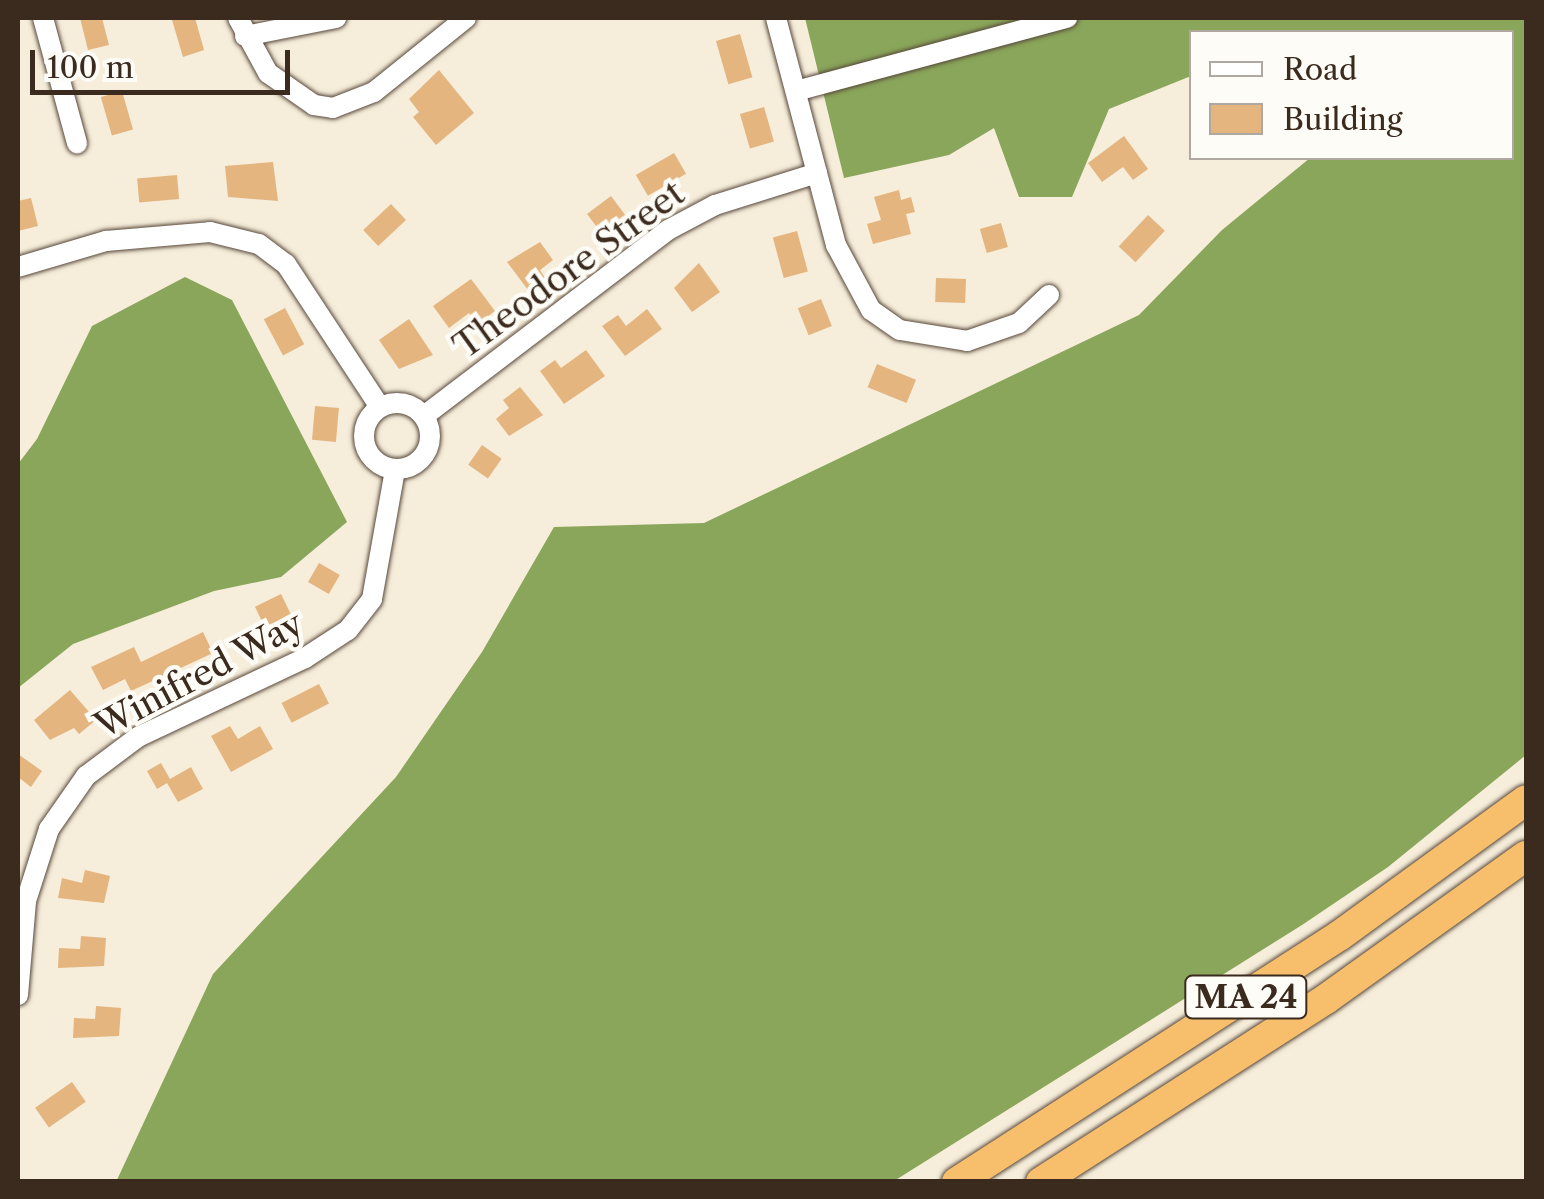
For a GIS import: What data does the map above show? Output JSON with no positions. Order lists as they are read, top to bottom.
{
  "streets": {
    "highway": ["MA 24"],
    "street": ["Theodore Street", "Winifred Way"]
  },
  "crossings": [
    ["Theodore Street", "Winifred Way"]
  ],
  "legend": ["Road", "Building"],
  "scale_bar": "100 m"
}
